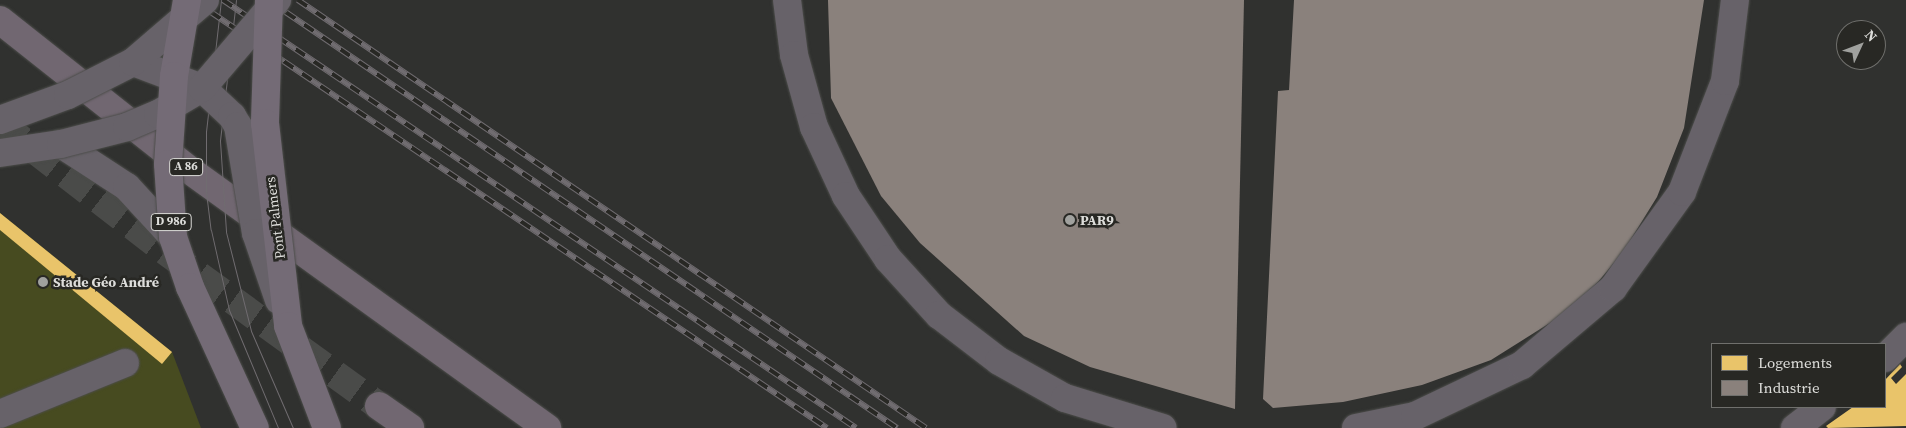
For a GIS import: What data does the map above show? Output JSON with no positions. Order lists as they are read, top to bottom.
{
  "streets": {
    "highway": ["A 86"],
    "main road": ["Pont Palmers", "D 986"]
  },
  "places": ["PAR9", "Stade Géo André"],
  "legend": ["Logements", "Industrie"],
  "north": "top right"
}
